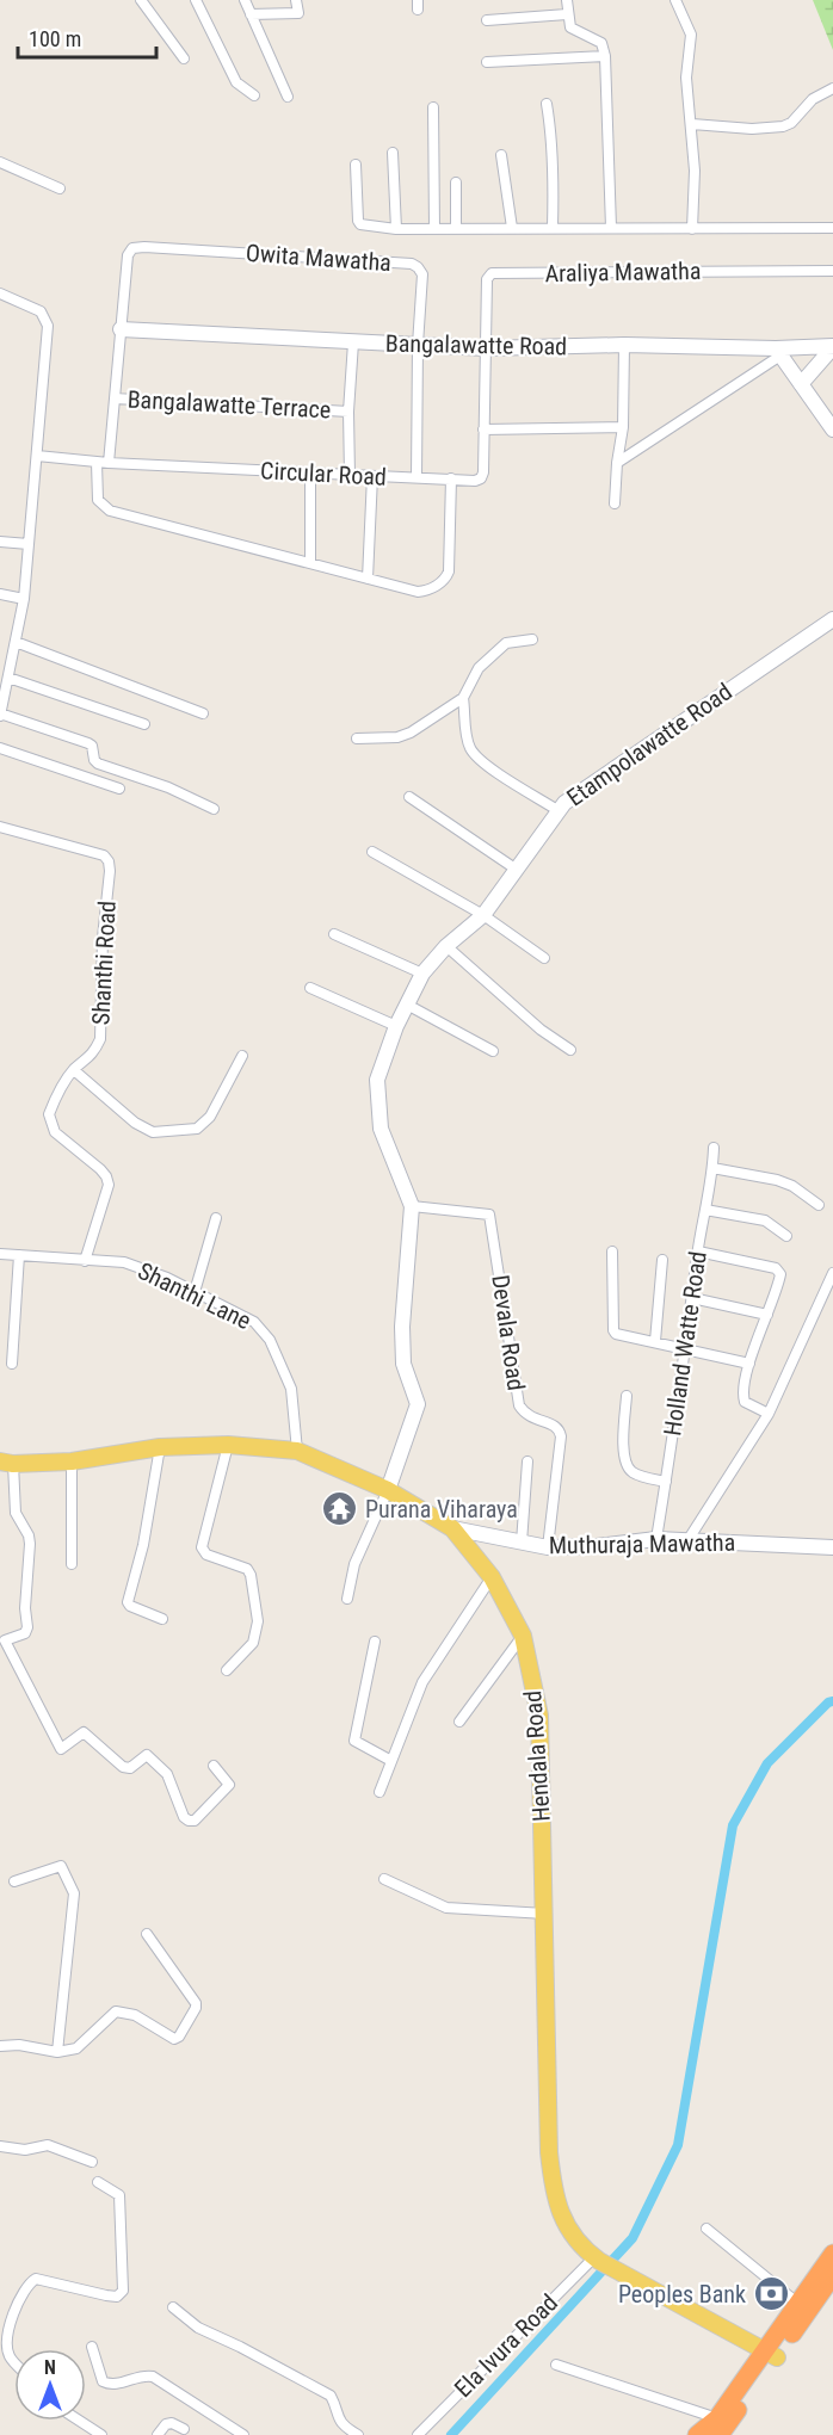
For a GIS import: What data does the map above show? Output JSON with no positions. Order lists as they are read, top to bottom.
{
  "streets": {
    "main road": ["Hendala Road"],
    "street": [
      "Owita Mawatha",
      "Araliya Mawatha",
      "Bangalawatte Road",
      "Bangalawatte Terrace",
      "Circular Road",
      "Etampolawatte Road",
      "Shanthi Road",
      "Shanthi Lane",
      "Devala Road",
      "Holland Watte Road",
      "Muthuraja Mawatha",
      "Ela Ivura Road"
    ]
  },
  "crossings": [
    ["Owita Mawatha", "Bangalawatte Road"],
    ["Owita Mawatha", "Bangalawatte Terrace"],
    ["Owita Mawatha", "Circular Road"],
    ["Araliya Mawatha", "Bangalawatte Road"],
    ["Araliya Mawatha", "Circular Road"],
    ["Bangalawatte Road", "Bangalawatte Terrace"],
    ["Bangalawatte Road", "Circular Road"],
    ["Bangalawatte Terrace", "Circular Road"],
    ["Etampolawatte Road", "Devala Road"],
    ["Etampolawatte Road", "Hendala Road"],
    ["Shanthi Road", "Shanthi Lane"],
    ["Shanthi Lane", "Hendala Road"],
    ["Devala Road", "Muthuraja Mawatha"],
    ["Holland Watte Road", "Muthuraja Mawatha"],
    ["Muthuraja Mawatha", "Hendala Road"],
    ["Hendala Road", "Ela Ivura Road"]
  ],
  "places": {
    "temple": ["Purana Viharaya"],
    "bank": ["Peoples Bank"]
  },
  "scale_bar": "100 m",
  "north": "top"
}
